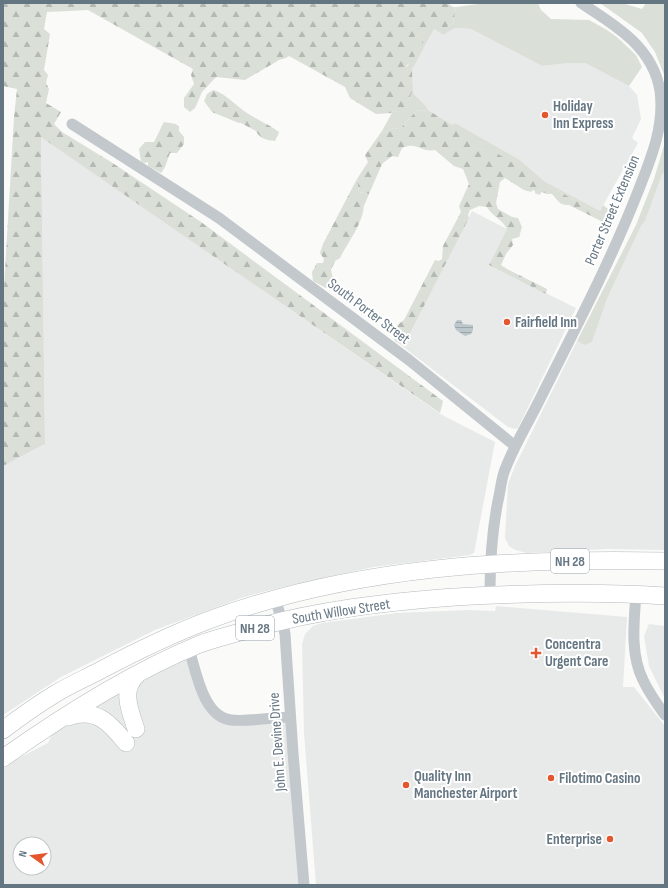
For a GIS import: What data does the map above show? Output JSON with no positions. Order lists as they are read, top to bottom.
{
  "streets": {
    "main road": ["NH 28", "South Willow Street"],
    "street": ["Porter Street Extension", "South Porter Street", "John E. Devine Drive"]
  },
  "crossings": [
    ["Porter Street Extension", "South Porter Street"],
    ["South Willow Street", "John E. Devine Drive"]
  ],
  "places": {
    "other": [
      "Holiday Inn Express",
      "Fairfield Inn",
      "Filotimo Casino",
      "Quality Inn Manchester Airport",
      "Enterprise"
    ],
    "health": ["Concentra Urgent Care"]
  },
  "north": "left"
}
